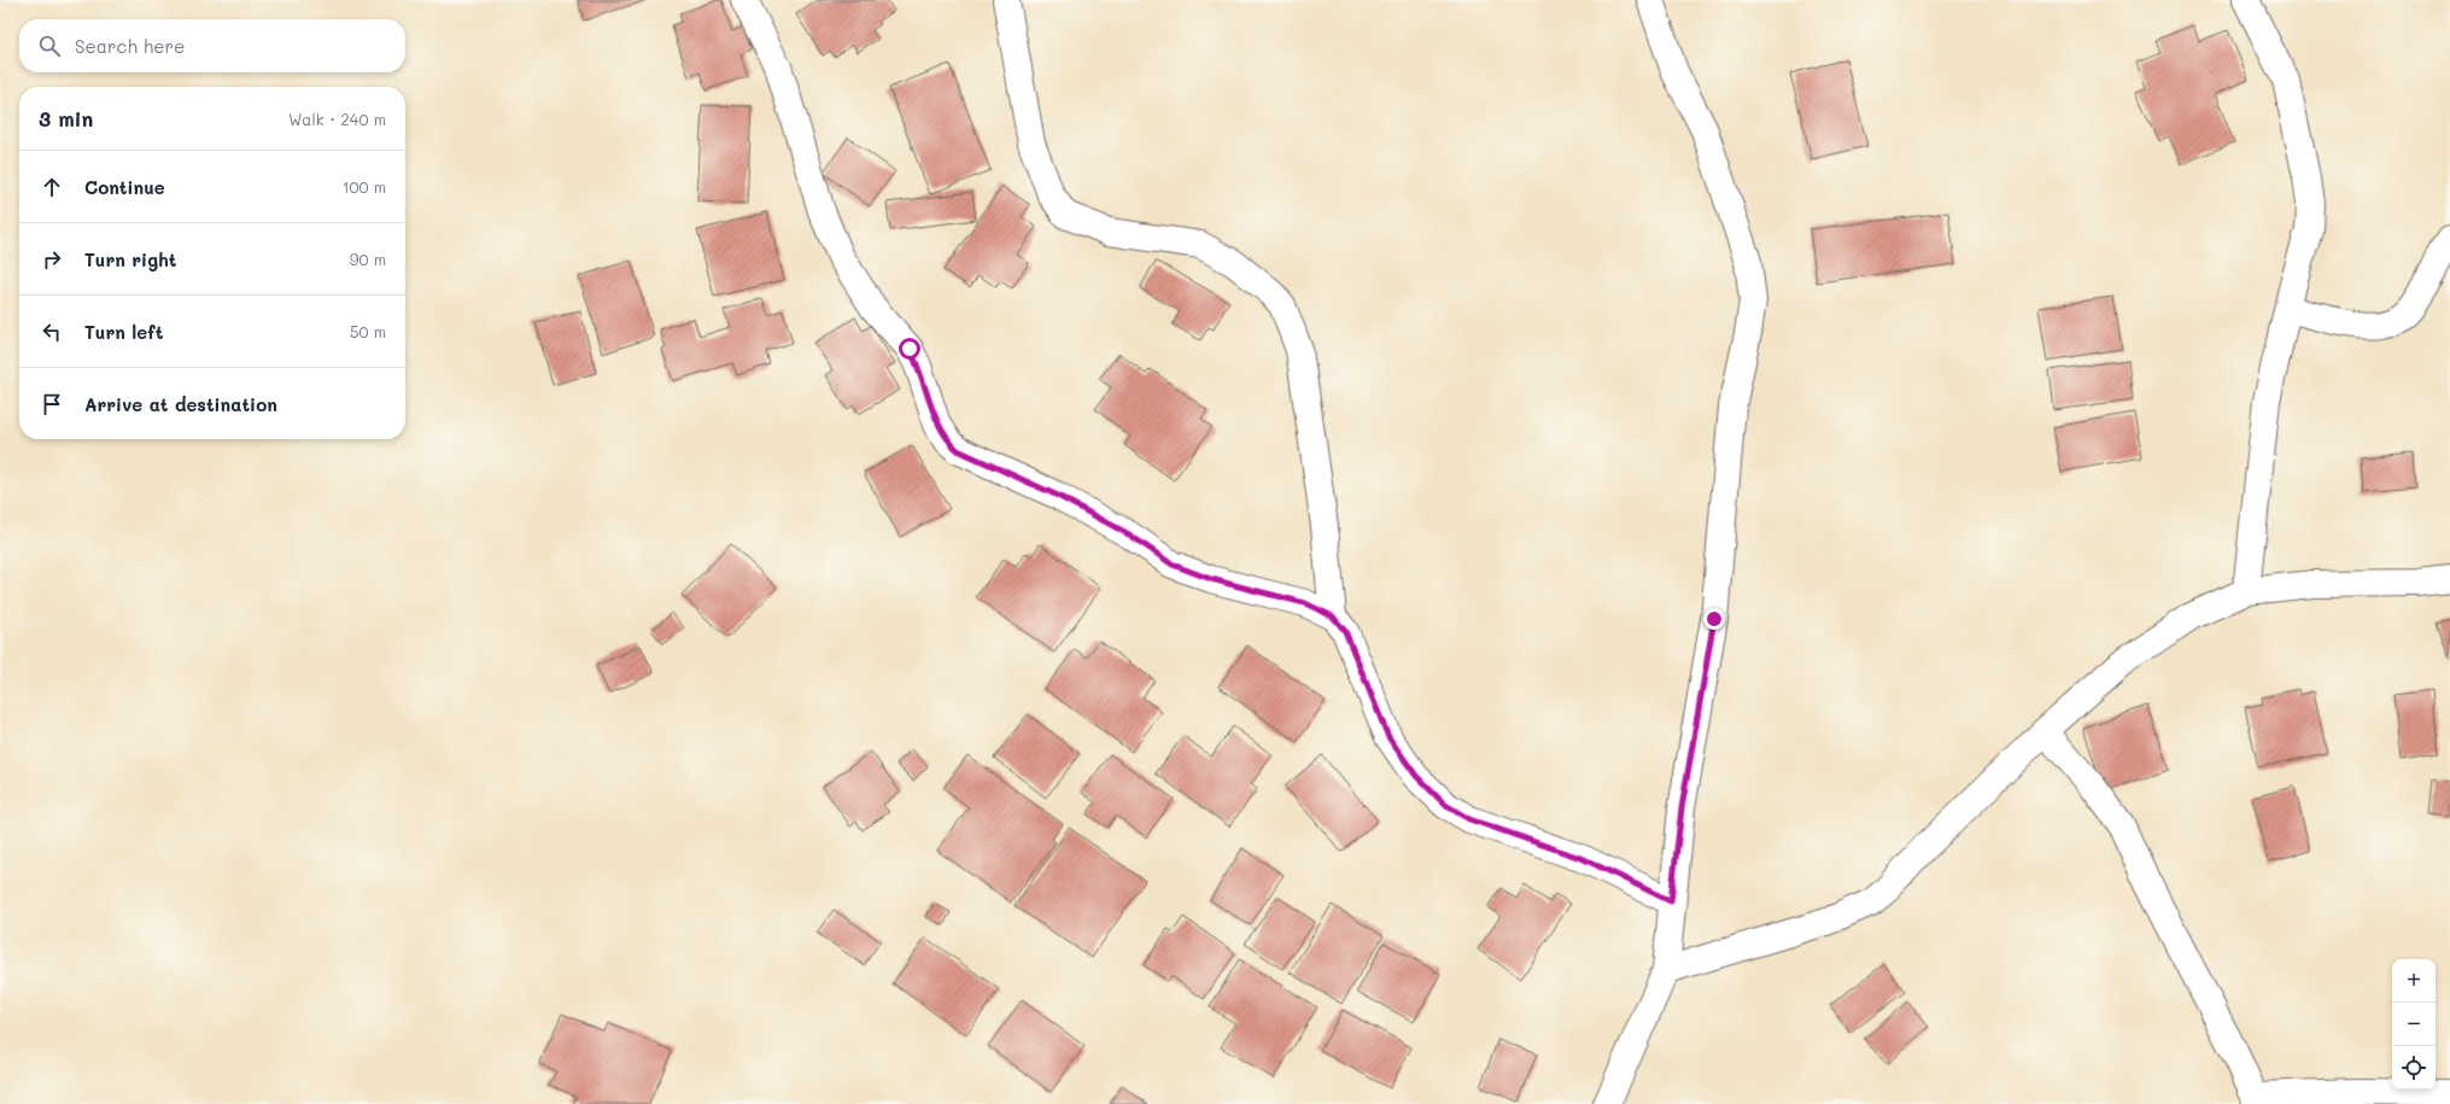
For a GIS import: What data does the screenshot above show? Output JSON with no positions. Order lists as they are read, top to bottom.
{
  "page": {
    "search": "Search here",
    "heading": ["3 min", "Walk · 240 m"],
    "list": [
      ["Continue", "100 m"],
      ["Turn right", "90 m"],
      ["Turn left", "50 m"],
      "Arrive at destination"
    ],
    "map_buttons": ["+", "−"]
  }
}
